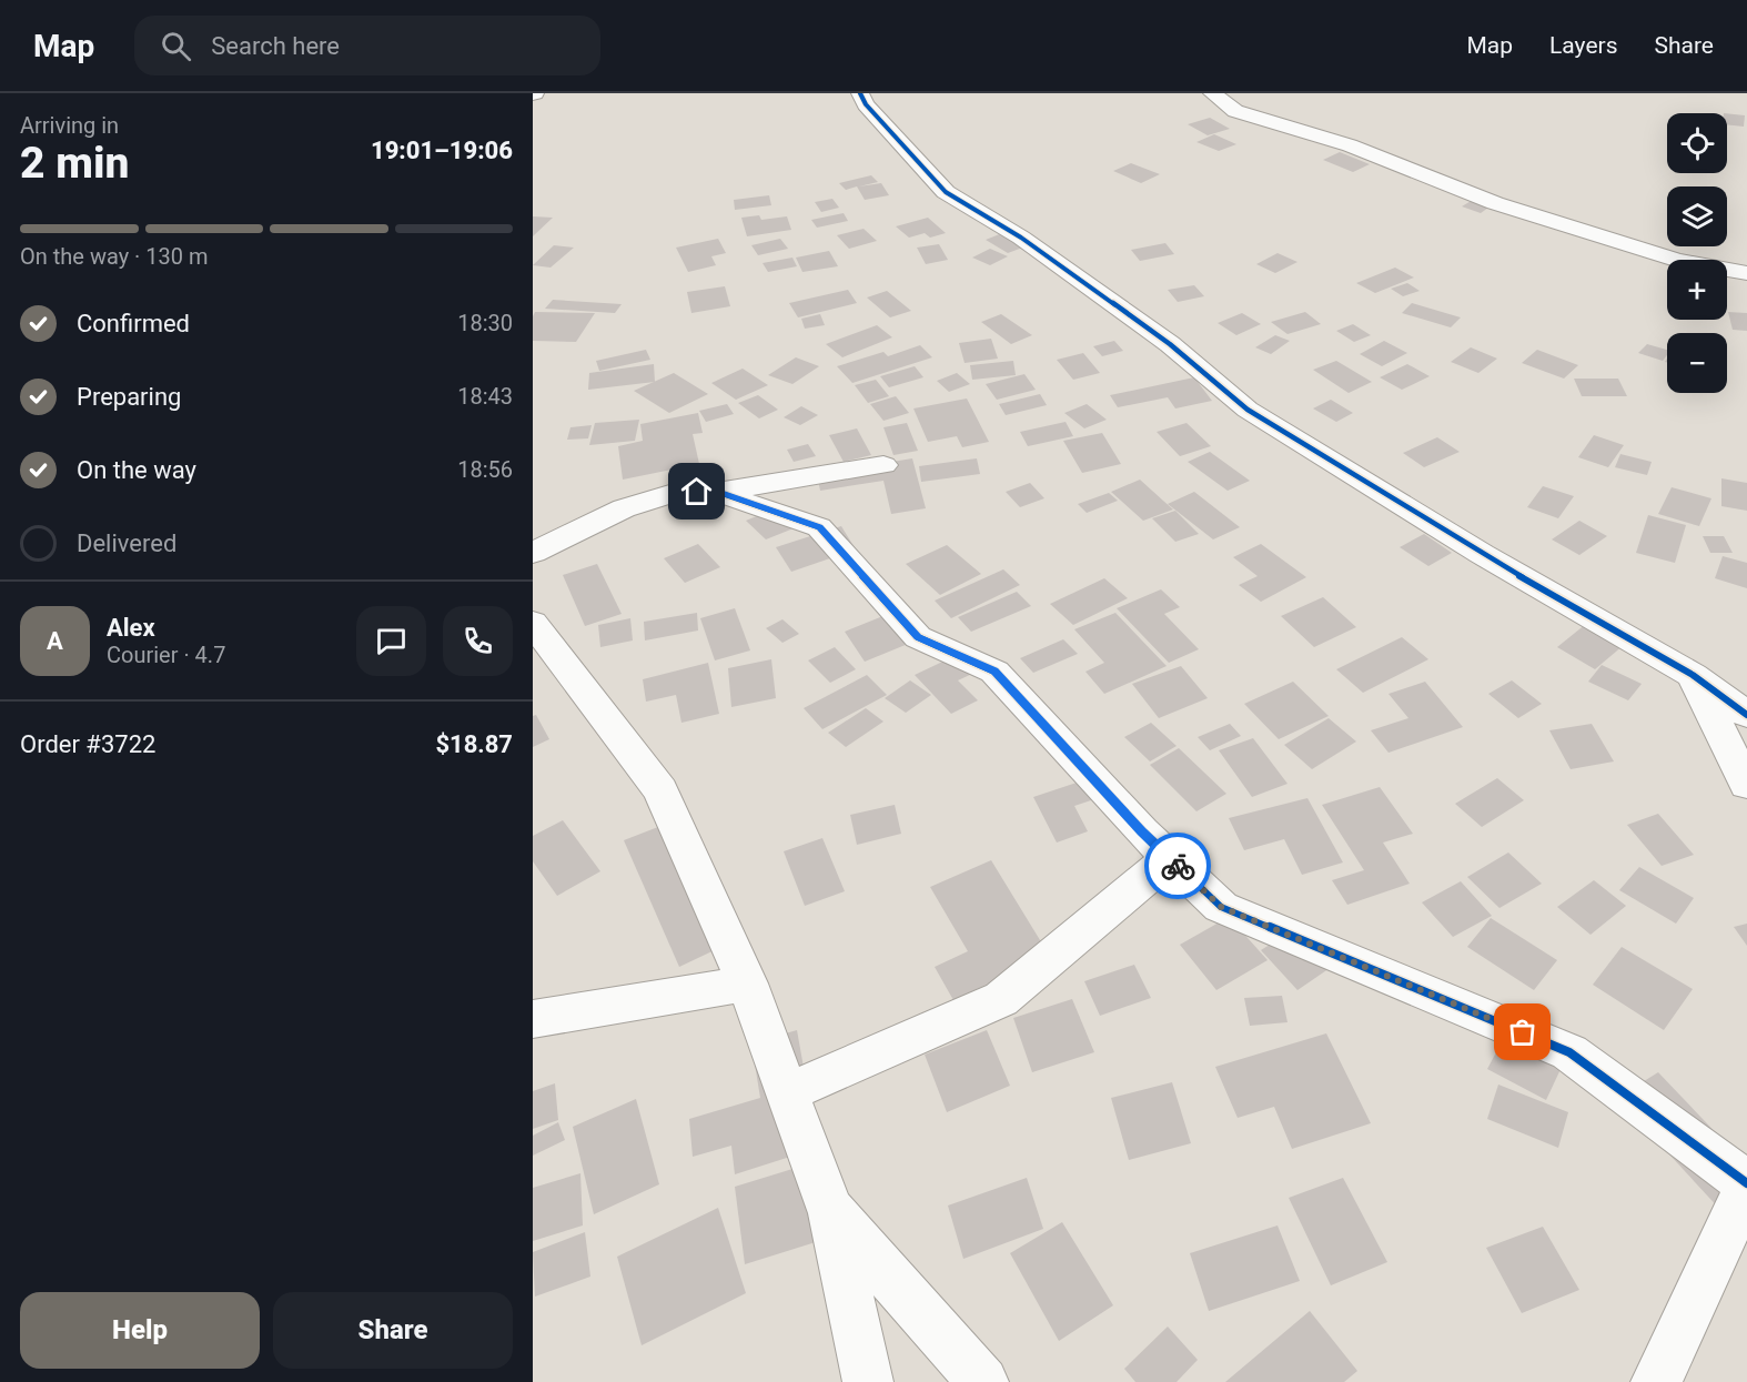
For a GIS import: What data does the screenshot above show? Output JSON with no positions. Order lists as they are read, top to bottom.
{
  "page": {
    "header": "Map",
    "search": "Search here",
    "nav": ["Map", "Layers", "Share"],
    "heading": ["2 min", "Arriving in", "19:01–19:06"],
    "panel": [
      "Alex",
      "Courier · 4.7",
      "Order #3722",
      "$18.87"
    ],
    "map_buttons": ["+", "−"],
    "bar": "On the way · 130 m",
    "list": [
      ["Confirmed", "18:30"],
      ["Preparing", "18:43"],
      ["On the way", "18:56"],
      "Delivered"
    ],
    "round": "A",
    "buttons": ["Help", "Share"]
  }
}
